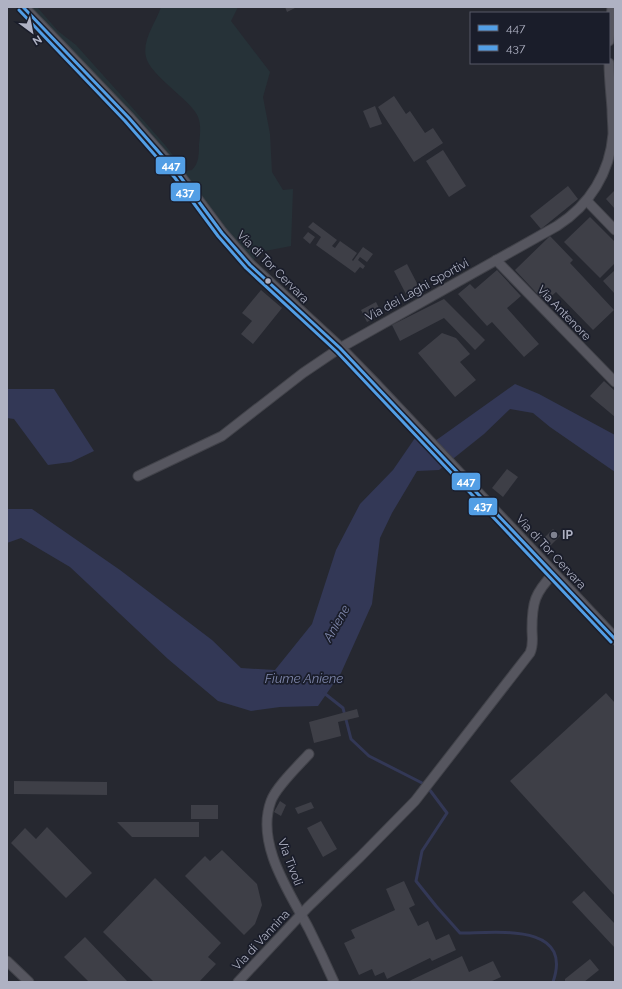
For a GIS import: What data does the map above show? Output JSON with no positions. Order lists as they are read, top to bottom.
{
  "streets": {
    "street": [
      "Via di Tor Cervara",
      "Via dei Laghi Sportivi",
      "Via Antenore",
      "Via Tivoli",
      "Via di Vannina"
    ]
  },
  "crossings": [
    ["Via di Tor Cervara", "Via dei Laghi Sportivi"],
    ["Via di Tor Cervara", "Via di Vannina"],
    ["Via dei Laghi Sportivi", "Via Antenore"],
    ["Via Tivoli", "Via di Vannina"]
  ],
  "water": ["Aniene", "Fiume Aniene"],
  "places": ["IP"],
  "lines": ["transit line 447", "transit line 437"],
  "legend": ["447", "437"],
  "north": "bottom right"
}
